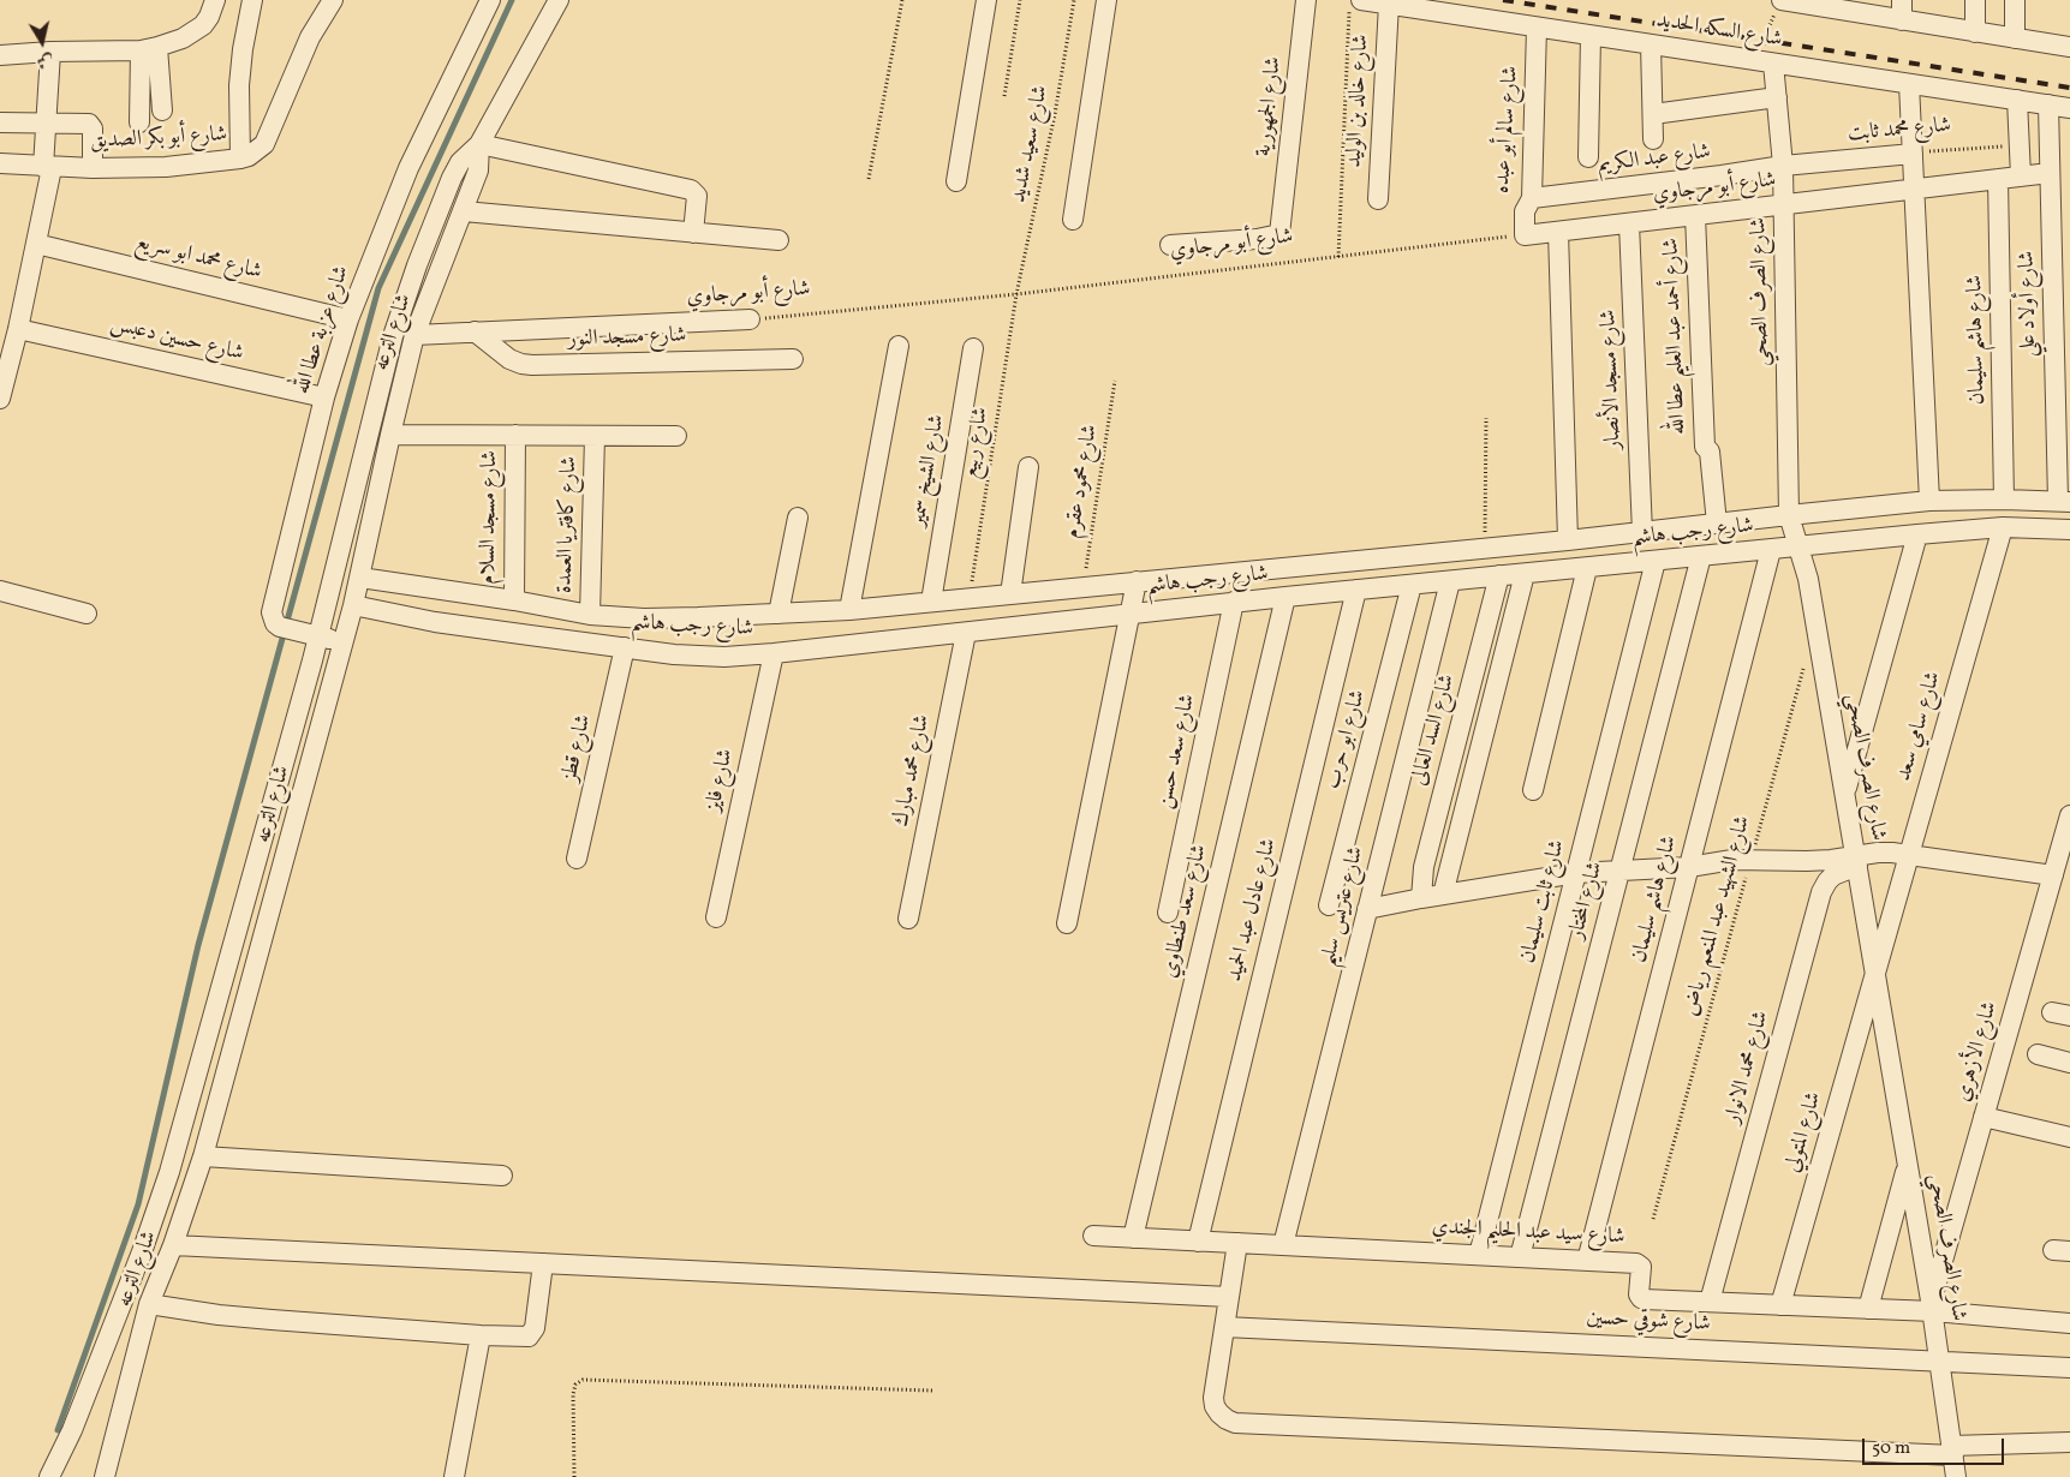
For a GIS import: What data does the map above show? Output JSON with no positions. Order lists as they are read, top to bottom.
{
  "streets": {
    "street": [
      "شارع السكه الحديد",
      "شارع خالد بن الوليد",
      "شارع الجمهورية",
      "شارع سالم أبو عبده",
      "شارع محمد ثابت",
      "شارع أبو بكر الصديق",
      "شارع عبد الكريم",
      "شارع أبو مرجاوي",
      "شارع محمد ابو سريع",
      "شارع الصرف الصحي",
      "شارع أولاد علي",
      "شارع عزبة عطا الله",
      "شارع الترعه",
      "شارع أحمد عبد العليم عطا الله",
      "شارع مسجد النور",
      "شارع حسين دعبس",
      "شارع هاشم سليمان",
      "شارع مسجد الأنصار",
      "شارع الشيخ سمير",
      "شارع مسجد السلام",
      "شارع كافتريا العمدة",
      "شارع رجب هاشم",
      "شارع سامي سعد",
      "شارع السد العالى",
      "شارع ابو حرب",
      "شارع قطز",
      "شارع سعد حسن",
      "شارع محمد مبارك",
      "شارع فايز",
      "شارع المختار",
      "شارع ثابت سليمان",
      "شارع عتريس سليم",
      "شارع عادل عبد الحميد",
      "شارع سعد طنطاوي",
      "شارع الأزهري",
      "شارع محمد الانوار",
      "شارع المتولي",
      "شارع سيد عبد الحليم الجندي",
      "شارع شوقي حسين"
    ],
    "path": [
      "شارع سعيد شديد",
      "شارع ربيع",
      "شارع محمود عقرم",
      "شارع الشهيد عبد المنعم رياض"
    ]
  },
  "crossings": [
    ["شارع السكه الحديد", "شارع خالد بن الوليد"],
    ["شارع السكه الحديد", "شارع سالم أبو عبده"],
    ["شارع السكه الحديد", "شارع الصرف الصحي"],
    ["شارع السكه الحديد", "شارع أولاد علي"],
    ["شارع سالم أبو عبده", "شارع عبد الكريم"],
    ["شارع سالم أبو عبده", "شارع أبو مرجاوي"],
    ["شارع محمد ثابت", "شارع عبد الكريم"],
    ["شارع محمد ثابت", "شارع الصرف الصحي"],
    ["شارع سعيد شديد", "شارع أبو مرجاوي"],
    ["شارع سعيد شديد", "شارع ربيع"],
    ["شارع عبد الكريم", "شارع الصرف الصحي"],
    ["شارع أبو مرجاوي", "شارع الصرف الصحي"],
    ["شارع أبو مرجاوي", "شارع أولاد علي"],
    ["شارع أبو مرجاوي", "شارع الترعه"],
    ["شارع أبو مرجاوي", "شارع أحمد عبد العليم عطا الله"],
    ["شارع أبو مرجاوي", "شارع مسجد النور"],
    ["شارع أبو مرجاوي", "شارع هاشم سليمان"],
    ["شارع أبو مرجاوي", "شارع مسجد الأنصار"],
    ["شارع أبو مرجاوي", "شارع ربيع"],
    ["شارع محمد ابو سريع", "شارع عزبة عطا الله"],
    ["شارع الصرف الصحي", "شارع رجب هاشم"],
    ["شارع الصرف الصحي", "شارع سامي سعد"],
    ["شارع الصرف الصحي", "شارع الأزهري"],
    ["شارع الصرف الصحي", "شارع محمد الانوار"],
    ["شارع الصرف الصحي", "شارع المتولي"],
    ["شارع الصرف الصحي", "شارع سيد عبد الحليم الجندي"],
    ["شارع الصرف الصحي", "شارع شوقي حسين"],
    ["شارع أولاد علي", "شارع رجب هاشم"],
    ["شارع عزبة عطا الله", "شارع الترعه"],
    ["شارع عزبة عطا الله", "شارع حسين دعبس"],
    ["شارع الترعه", "شارع رجب هاشم"],
    ["شارع أحمد عبد العليم عطا الله", "شارع رجب هاشم"],
    ["شارع هاشم سليمان", "شارع رجب هاشم"],
    ["شارع هاشم سليمان", "شارع سيد عبد الحليم الجندي"],
    ["شارع مسجد الأنصار", "شارع رجب هاشم"],
    ["شارع ربيع", "شارع رجب هاشم"],
    ["شارع الشيخ سمير", "شارع رجب هاشم"],
    ["شارع محمود عقرم", "شارع رجب هاشم"],
    ["شارع مسجد السلام", "شارع رجب هاشم"],
    ["شارع كافتريا العمدة", "شارع رجب هاشم"],
    ["شارع رجب هاشم", "شارع سامي سعد"],
    ["شارع رجب هاشم", "شارع السد العالى"],
    ["شارع رجب هاشم", "شارع ابو حرب"],
    ["شارع رجب هاشم", "شارع قطز"],
    ["شارع رجب هاشم", "شارع سعد حسن"],
    ["شارع رجب هاشم", "شارع محمد مبارك"],
    ["شارع رجب هاشم", "شارع فايز"],
    ["شارع رجب هاشم", "شارع المختار"],
    ["شارع رجب هاشم", "شارع ثابت سليمان"],
    ["شارع رجب هاشم", "شارع عتريس سليم"],
    ["شارع رجب هاشم", "شارع عادل عبد الحميد"],
    ["شارع رجب هاشم", "شارع سعد طنطاوي"],
    ["شارع سامي سعد", "شارع المتولي"],
    ["شارع المختار", "شارع سيد عبد الحليم الجندي"],
    ["شارع ثابت سليمان", "شارع سيد عبد الحليم الجندي"],
    ["شارع عتريس سليم", "شارع سيد عبد الحليم الجندي"],
    ["شارع عادل عبد الحميد", "شارع سيد عبد الحليم الجندي"],
    ["شارع سعد طنطاوي", "شارع سيد عبد الحليم الجندي"],
    ["شارع الأزهري", "شارع سيد عبد الحليم الجندي"],
    ["شارع محمد الانوار", "شارع سيد عبد الحليم الجندي"],
    ["شارع المتولي", "شارع سيد عبد الحليم الجندي"]
  ],
  "scale_bar": "50 m",
  "north": "bottom"
}
